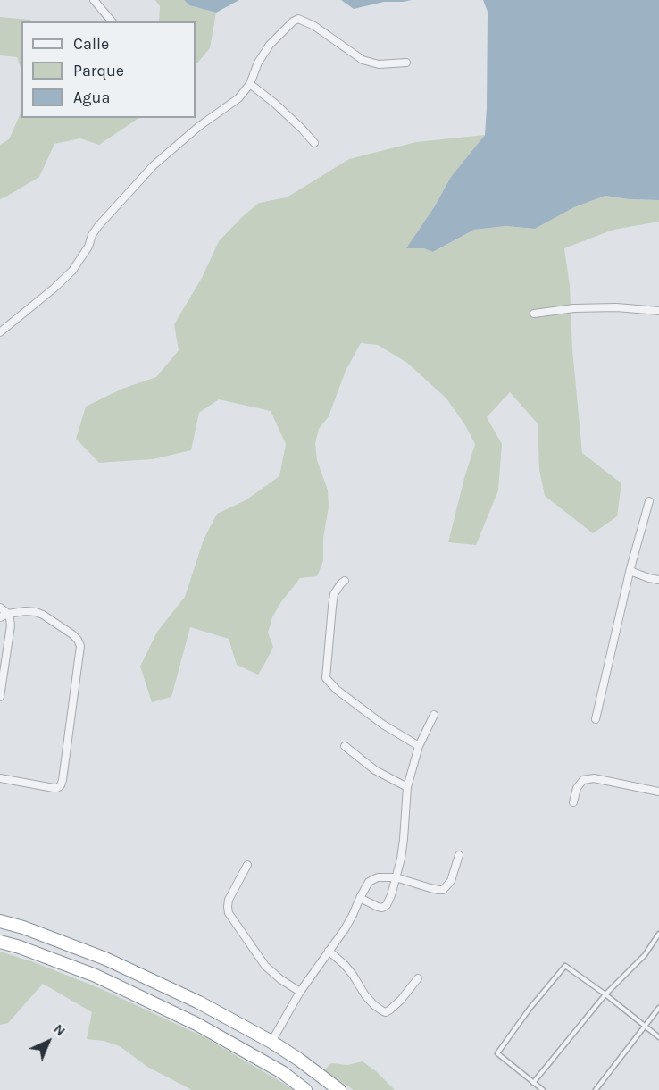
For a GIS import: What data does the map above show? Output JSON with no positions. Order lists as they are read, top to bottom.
{
  "legend": ["Calle", "Parque", "Agua"],
  "north": "top right"
}
